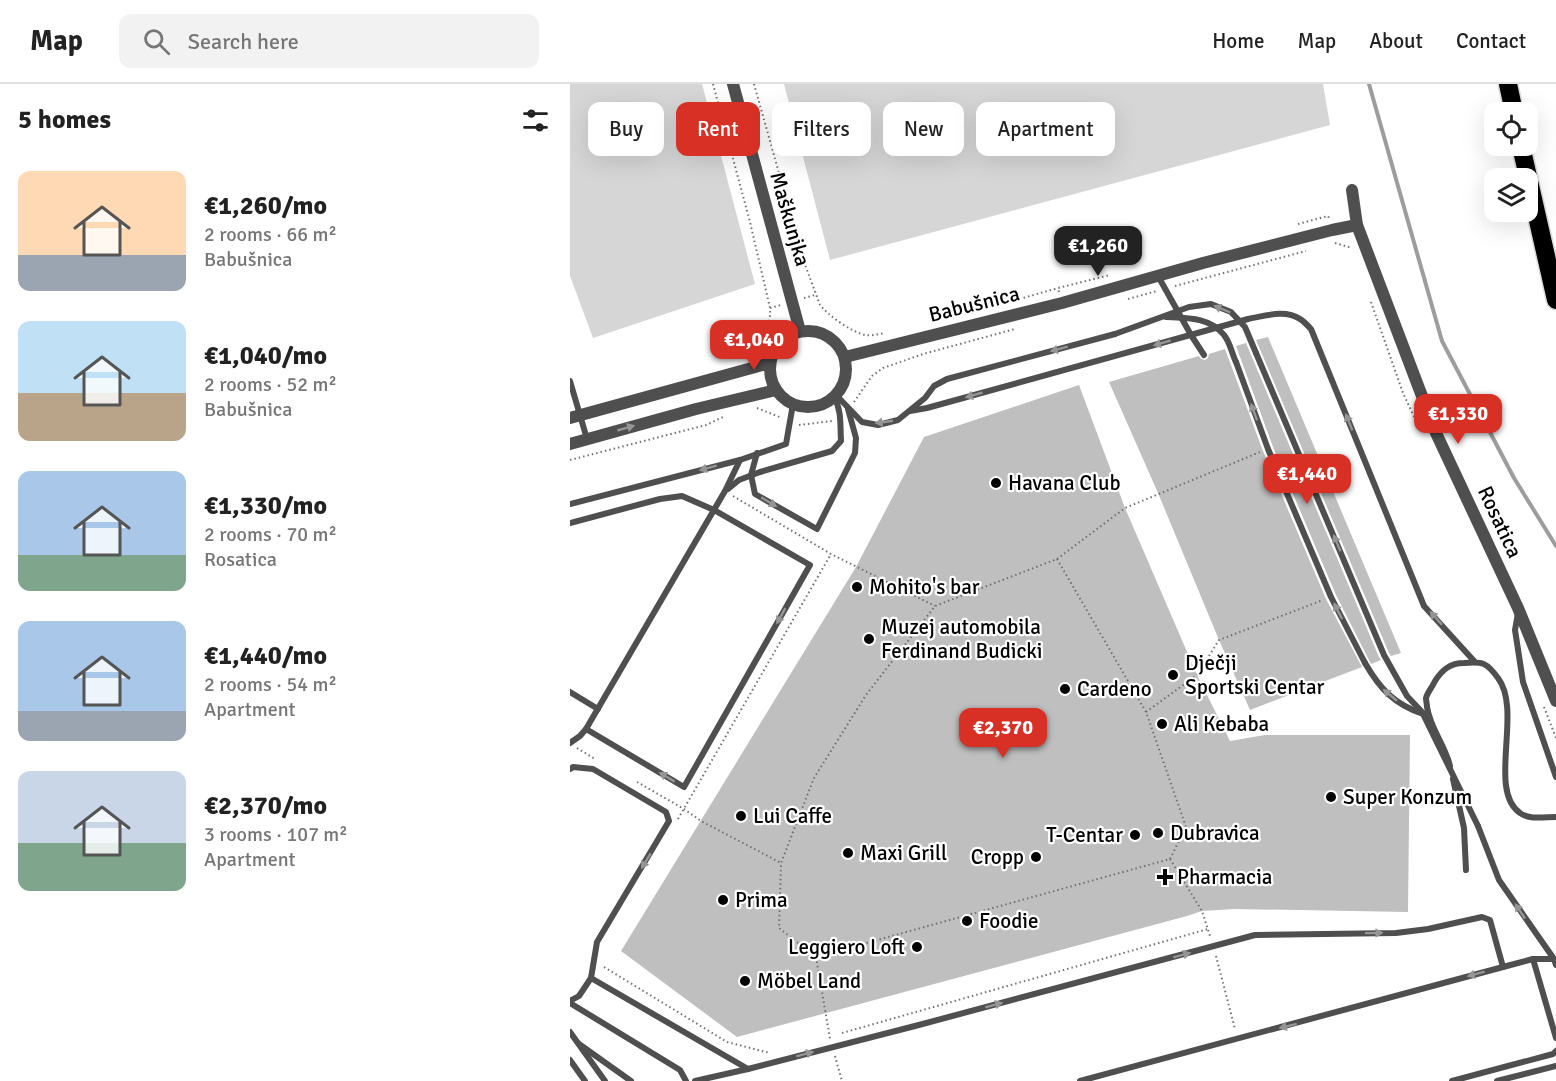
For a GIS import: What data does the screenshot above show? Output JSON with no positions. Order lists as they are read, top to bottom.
{
  "streets": {
    "street": ["Maškunjka", "Babušnica", "Rosatica"]
  },
  "crossings": [
    ["Maškunjka", "Babušnica"],
    ["Babušnica", "Rosatica"]
  ],
  "places": {
    "other": [
      "Havana Club",
      "Mohito's bar",
      "Muzej automobila Ferdinand Budicki",
      "Dječji Sportski Centar",
      "Cardeno",
      "Ali Kebaba",
      "Super Konzum",
      "Lui Caffe",
      "Dubravica",
      "T-Centar",
      "Maxi Grill",
      "Cropp",
      "Prima",
      "Foodie",
      "Leggiero Loft",
      "Möbel Land"
    ],
    "health": ["Pharmacia"]
  },
  "page": {
    "header": "Map",
    "search": "Search here",
    "nav": [
      "Home",
      "Map",
      "About",
      "Contact"
    ],
    "heading": "5 homes",
    "chip": [
      "Buy",
      "Rent",
      "Filters",
      "New",
      "Apartment"
    ],
    "list": [
      {
        "name": "€1,260/mo",
        "note": "2 rooms · 66 m² · Babušnica"
      },
      {
        "name": "€1,040/mo",
        "note": "2 rooms · 52 m² · Babušnica"
      },
      {
        "name": "€1,330/mo",
        "note": "2 rooms · 70 m² · Rosatica"
      },
      {
        "name": "€1,440/mo",
        "note": "2 rooms · 54 m² · Apartment"
      },
      {
        "name": "€2,370/mo",
        "note": "3 rooms · 107 m² · Apartment"
      }
    ],
    "price": [
      "€1,260",
      "€1,040",
      "€1,330",
      "€1,440",
      "€2,370"
    ]
  }
}
